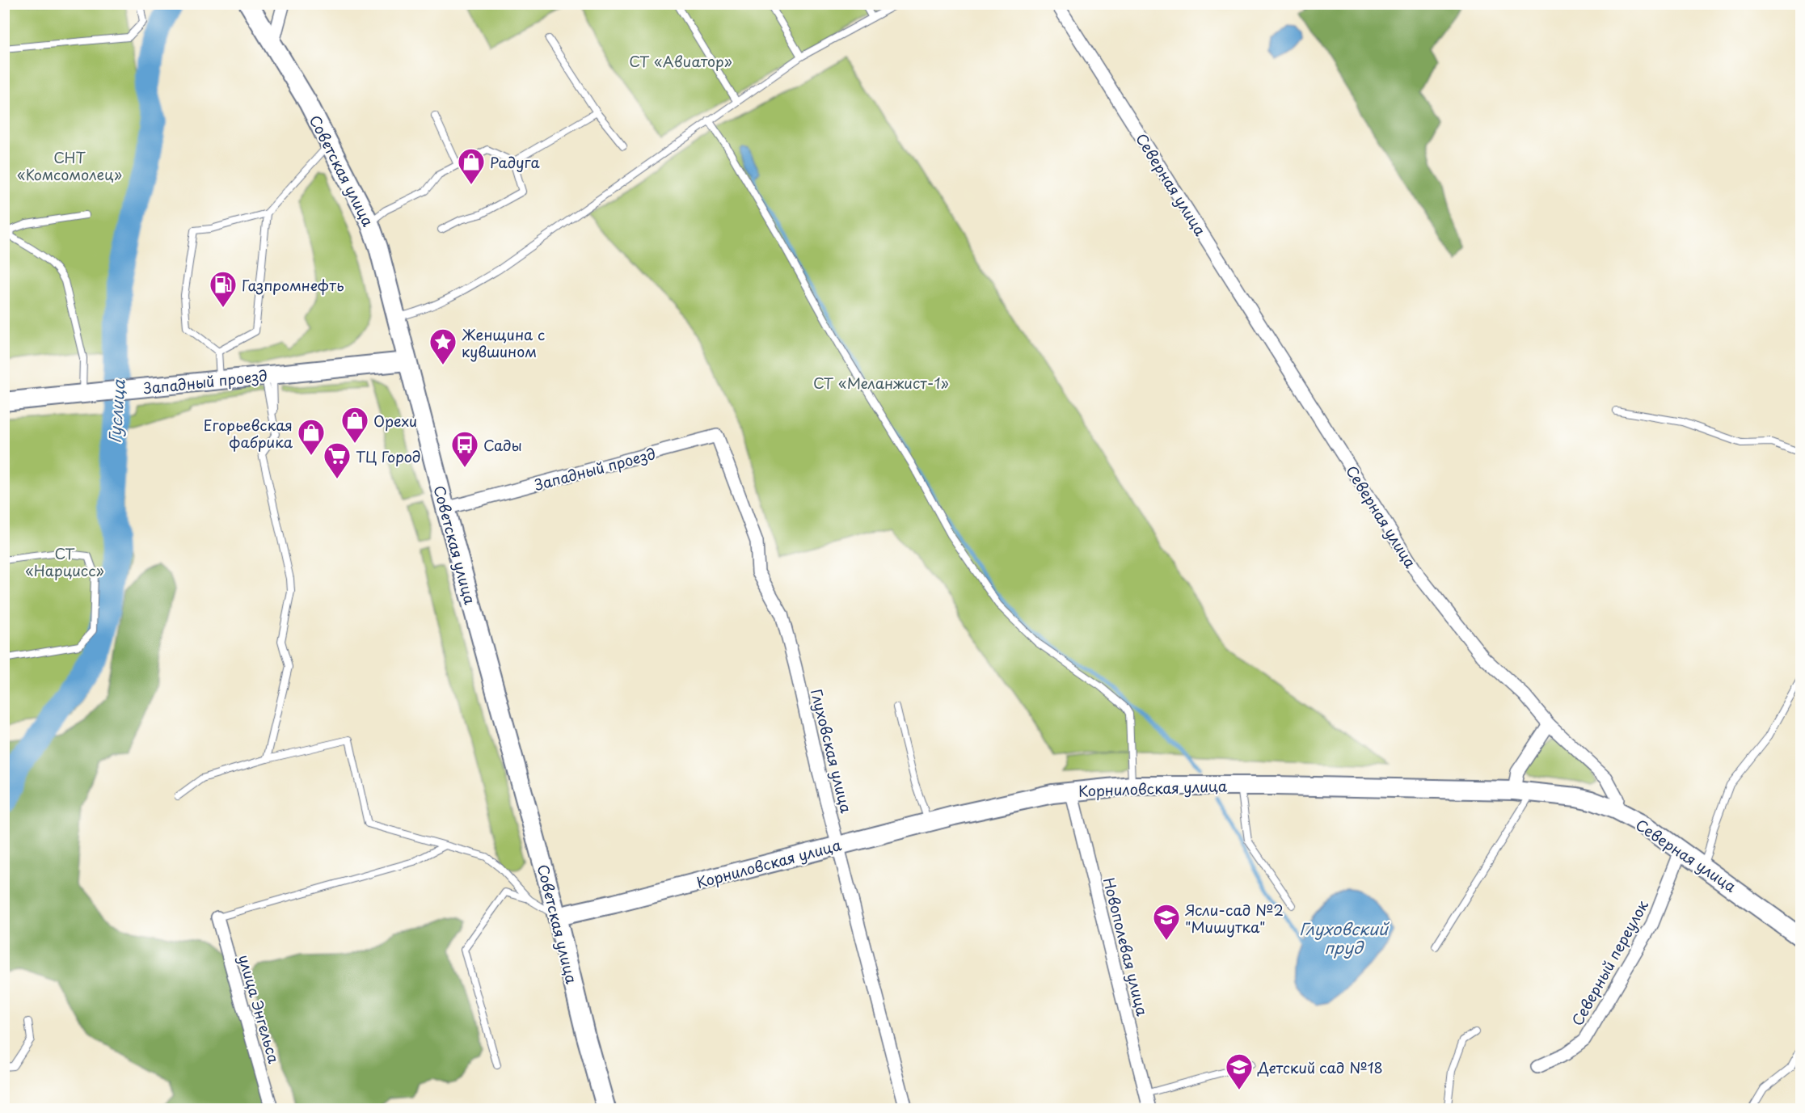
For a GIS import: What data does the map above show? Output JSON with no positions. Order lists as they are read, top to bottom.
{
  "streets": {
    "street": [
      "Советская улица",
      "Северная улица",
      "Западный проезд",
      "Глуховская улица",
      "Корниловская улица",
      "Новополевая улица",
      "Северный переулок",
      "улица Энгельса"
    ]
  },
  "crossings": [
    ["Советская улица", "Западный проезд"],
    ["Советская улица", "Корниловская улица"],
    ["Северная улица", "Корниловская улица"],
    ["Северная улица", "Северный переулок"],
    ["Западный проезд", "Глуховская улица"],
    ["Глуховская улица", "Корниловская улица"],
    ["Корниловская улица", "Новополевая улица"]
  ],
  "water": ["Гуслица", "Глуховский пруд"],
  "parks": [
    "СТ «Авиатор»",
    "СНТ «Комсомолец»",
    "СТ «Меланжист-1»",
    "СТ «Нарцисс»"
  ],
  "places": {
    "shop": ["Радуга", "Орехи", "Егорьевская фабрика"],
    "fuel station": ["Газпромнефть"],
    "place": ["Женщина с кувшином"],
    "bus stop": ["Сады"],
    "supermarket": ["ТЦ Город"],
    "school or university": ["Ясли-сад №2 \"Мишутка\"", "Детский сад №18"]
  }
}
